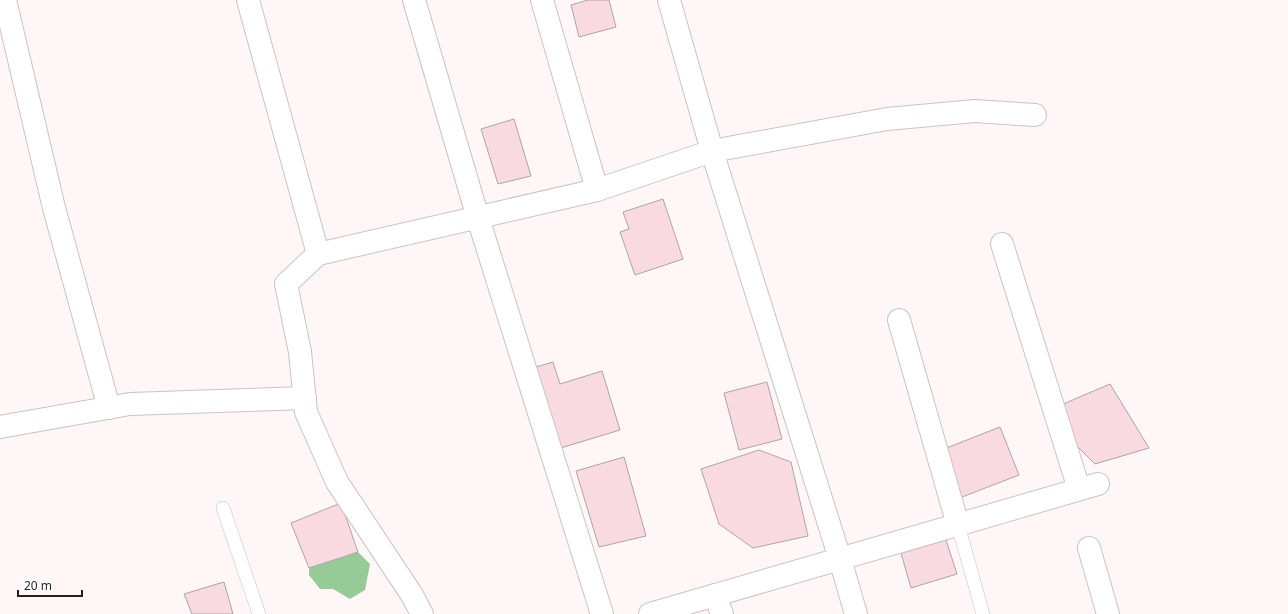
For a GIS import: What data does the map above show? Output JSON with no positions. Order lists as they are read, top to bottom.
{
  "scale_bar": "20 m"
}
